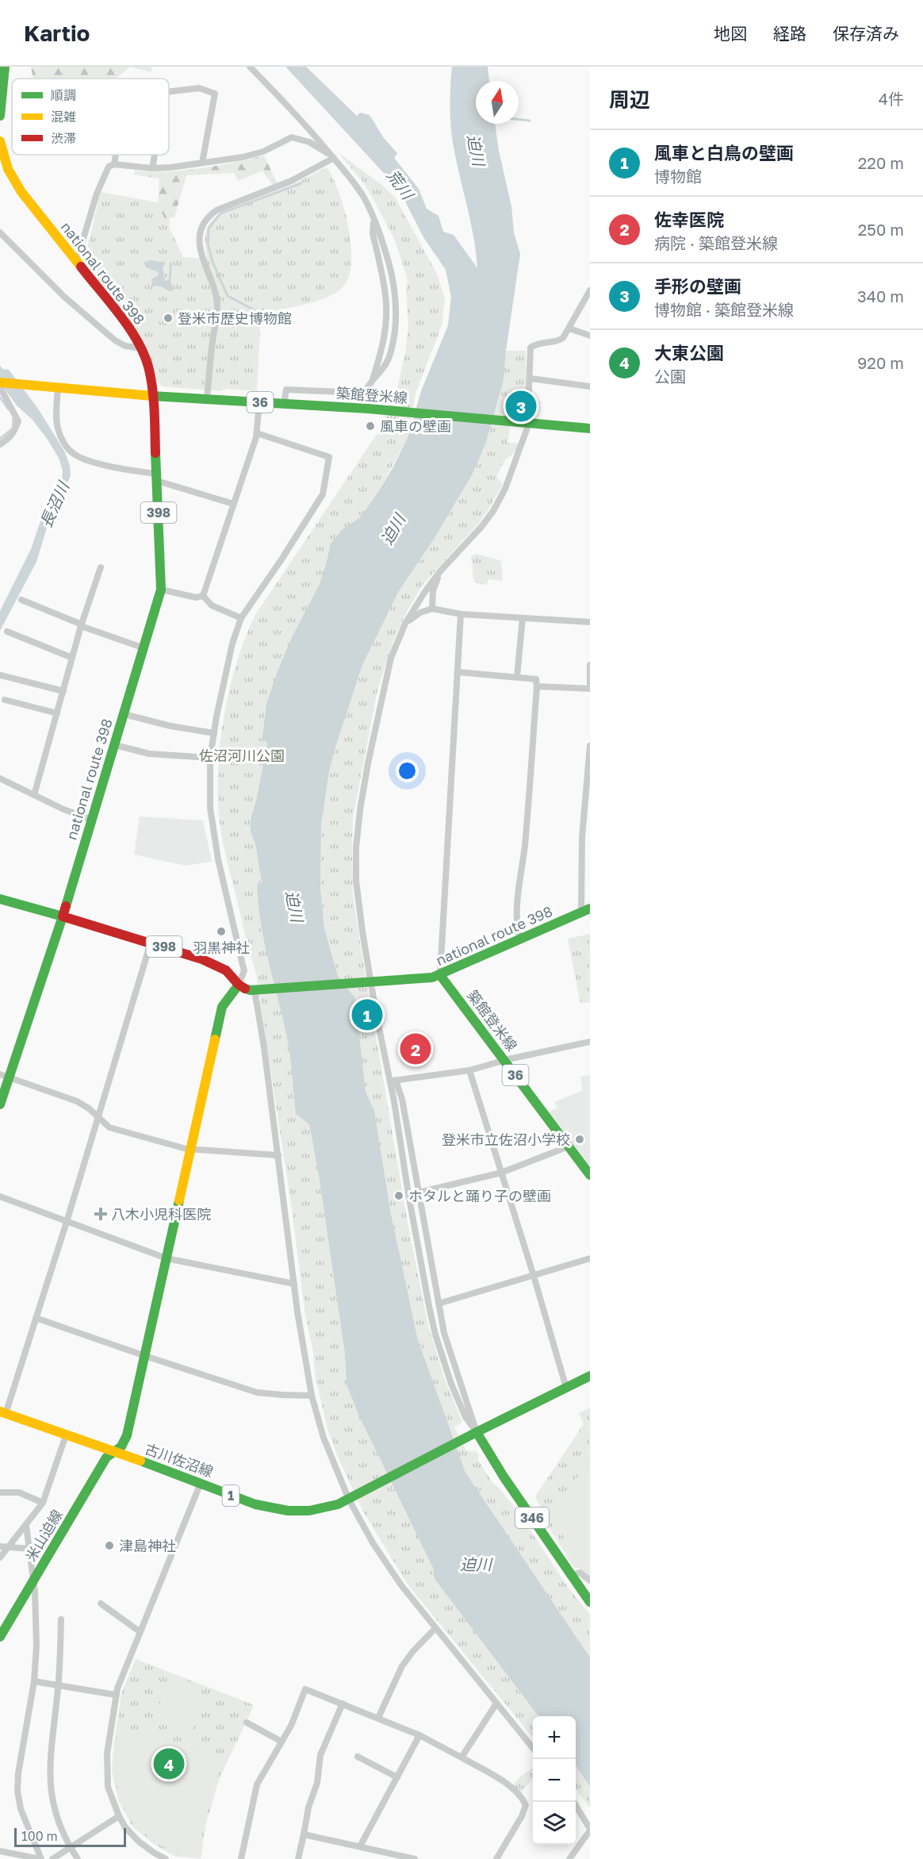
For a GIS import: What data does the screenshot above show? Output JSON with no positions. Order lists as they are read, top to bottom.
{
  "streets": {
    "main road": [
      "national route 398",
      "築館登米線",
      "36",
      "398",
      "古川佐沼線",
      "1",
      "346",
      "米山迫線"
    ]
  },
  "crossings": [
    ["national route 398", "築館登米線"],
    ["national route 398", "米山迫線"],
    ["古川佐沼線", "346"],
    ["古川佐沼線", "米山迫線"]
  ],
  "water": ["迫川", "荒川", "長沼川"],
  "parks": ["佐沼河川公園"],
  "places": {
    "other": [
      "登米市歴史博物館",
      "風車の壁画",
      "羽黒神社",
      "登米市立佐沼小学校",
      "ホタルと踊り子の壁画",
      "津島神社"
    ],
    "health": ["八木小児科医院"]
  },
  "legend": ["順調", "混雑", "渋滞"],
  "scale_bar": "100 m",
  "north": "top",
  "page": {
    "header": "Kartio",
    "nav": ["地図", "経路", "保存済み"],
    "heading": ["周辺", "4件"],
    "list": [
      {
        "mark": "1",
        "name": "風車と白鳥の壁画",
        "note": "博物館",
        "value": "220 m"
      },
      {
        "mark": "2",
        "name": "佐幸医院",
        "note": "病院 · 築館登米線",
        "value": "250 m"
      },
      {
        "mark": "3",
        "name": "手形の壁画",
        "note": "博物館 · 築館登米線",
        "value": "340 m"
      },
      {
        "mark": "4",
        "name": "大東公園",
        "note": "公園",
        "value": "920 m"
      }
    ],
    "pins": [
      "3",
      "1",
      "2",
      "4"
    ],
    "map_buttons": ["+", "−"],
    "scale": "100 m"
  }
}
